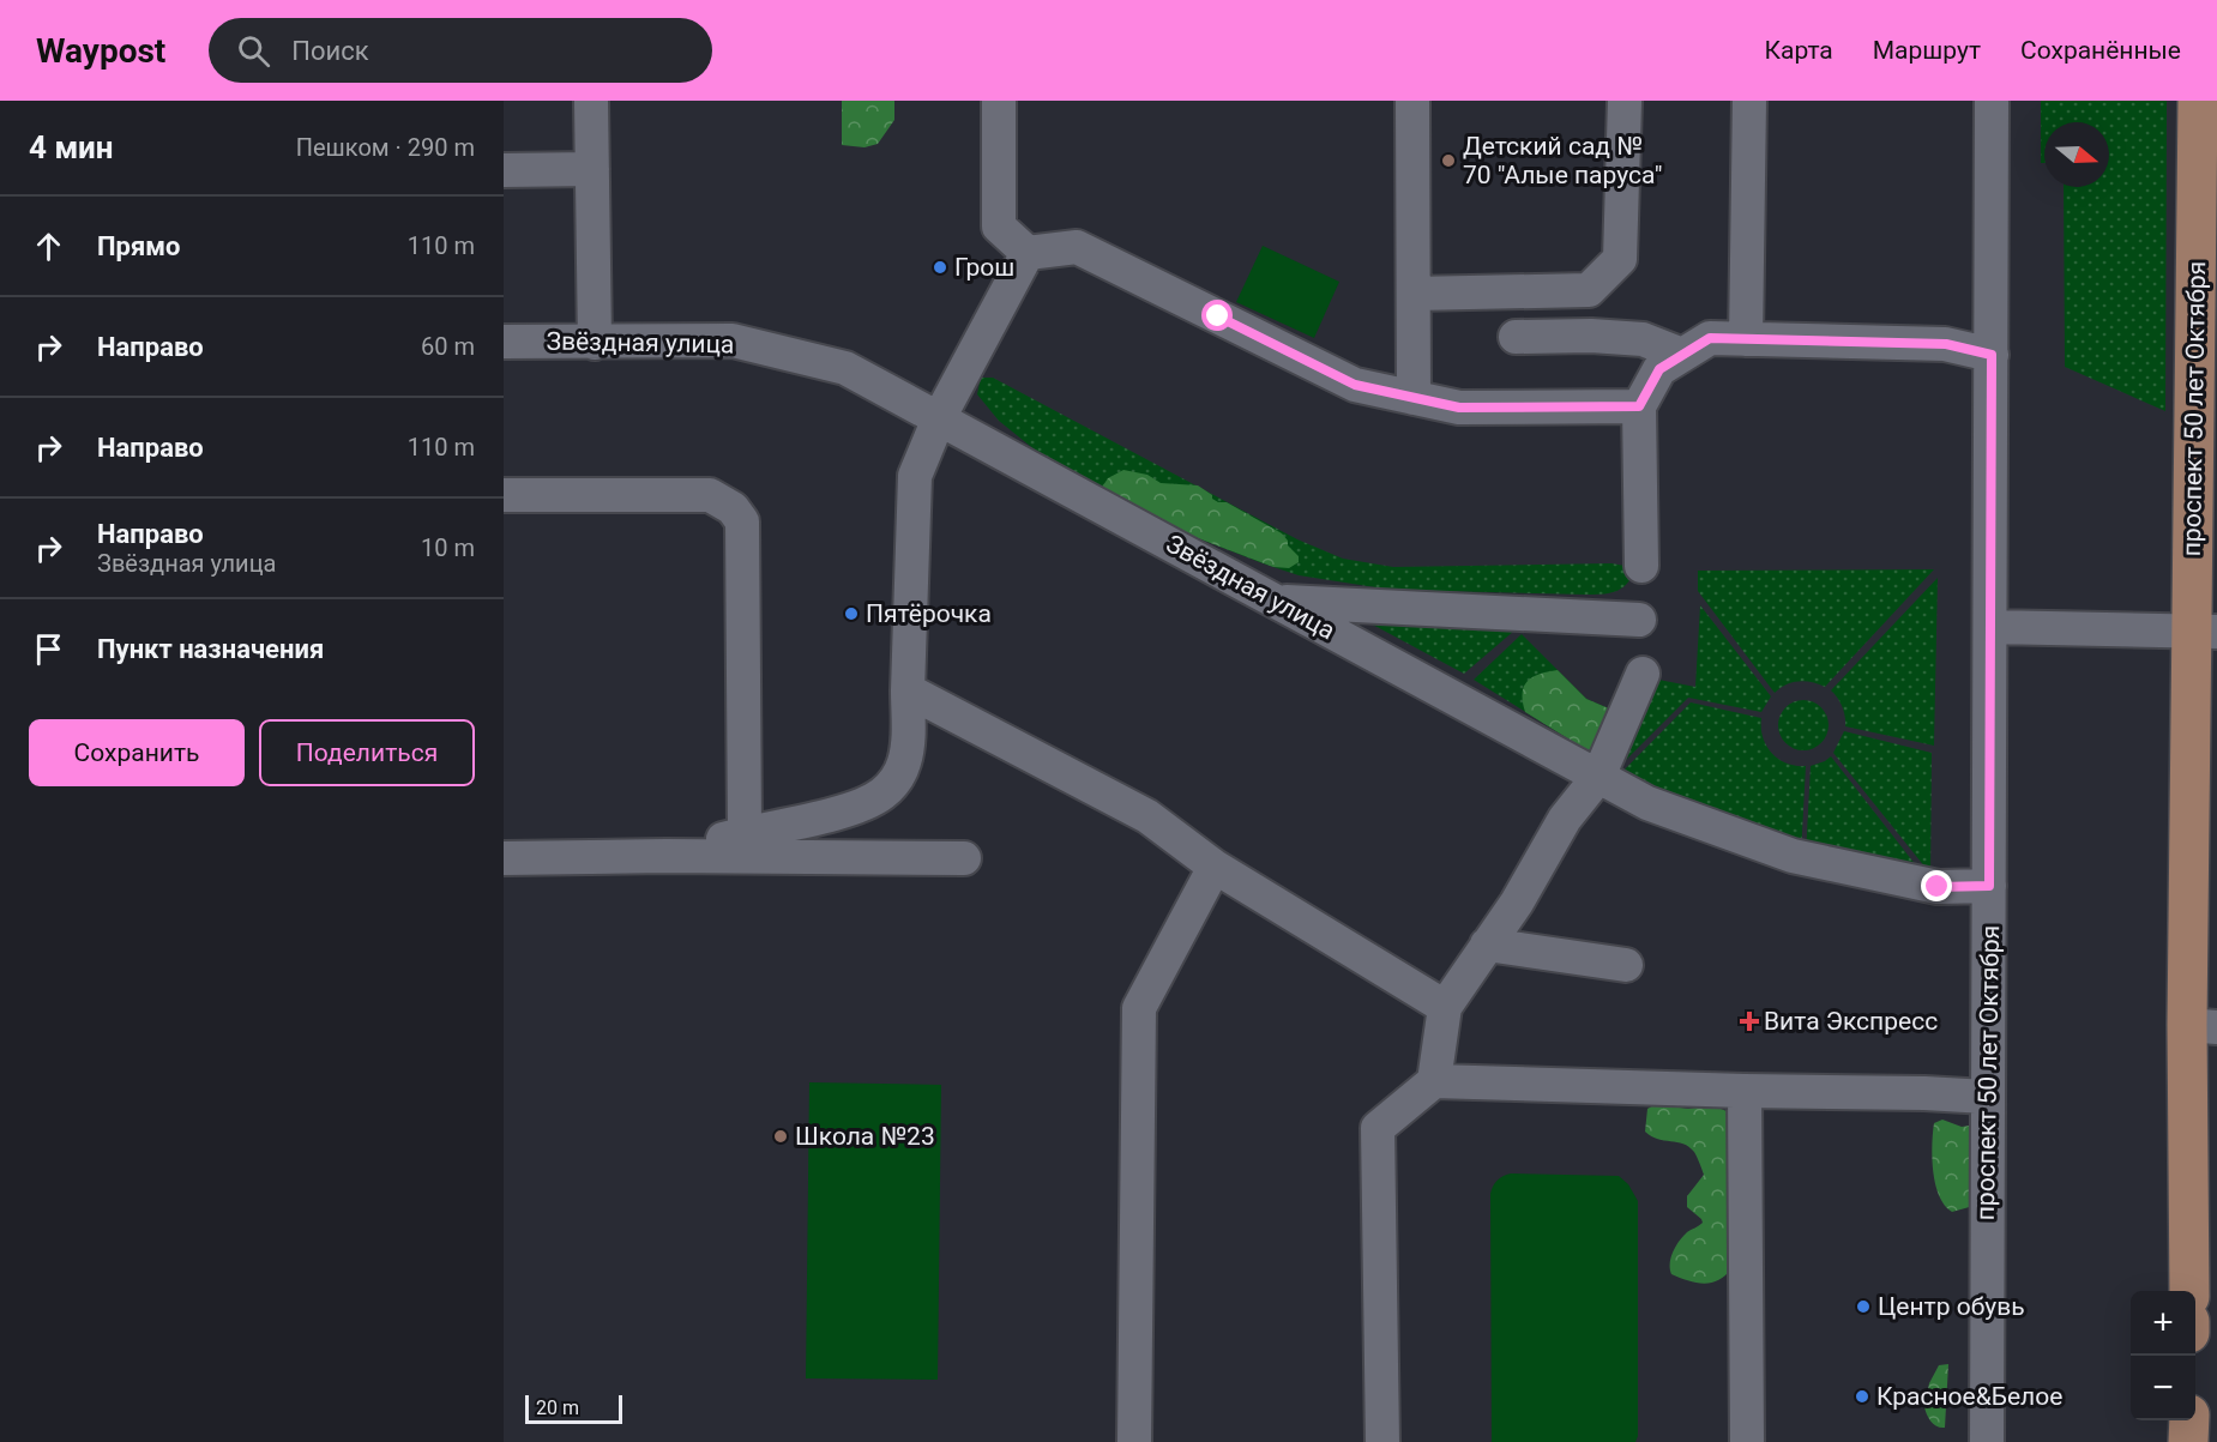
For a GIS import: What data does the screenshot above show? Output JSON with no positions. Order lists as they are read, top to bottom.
{
  "streets": {
    "main road": ["проспект 50 лет Октября"],
    "street": ["Звёздная улица"]
  },
  "crossings": [
    ["Звёздная улица", "проспект 50 лет Октября"]
  ],
  "places": {
    "other": [
      "Детский сад № 70 \"Алые паруса\"",
      "Грош",
      "Пятёрочка",
      "Школа №23",
      "Центр обувь",
      "Красное&Белое"
    ],
    "health": ["Вита Экспресс"]
  },
  "scale_bar": "20 m",
  "north": "right",
  "page": {
    "header": "Waypost",
    "search": "Поиск",
    "nav": ["Карта", "Маршрут", "Сохранённые"],
    "heading": ["4 мин", "Пешком · 290 m"],
    "list": [
      ["Прямо", "110 m"],
      ["Направо", "60 m"],
      ["Направо", "110 m"],
      ["Направо", "Звёздная улица", "10 m"],
      "Пункт назначения"
    ],
    "buttons": ["Сохранить", "Поделиться"],
    "map_buttons": ["+", "−"],
    "scale": "20 m"
  }
}
